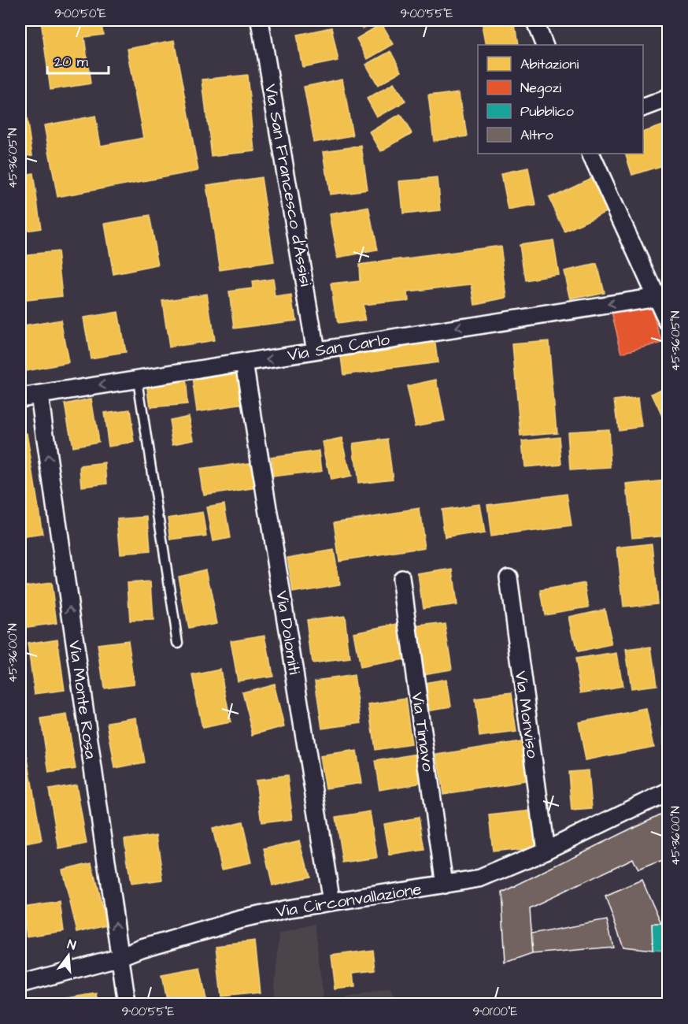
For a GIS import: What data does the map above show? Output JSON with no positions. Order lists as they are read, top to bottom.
{
  "streets": {
    "street": [
      "Via San Francesco d'Assisi",
      "Via San Carlo",
      "Via Dolomiti",
      "Via Monte Rosa",
      "Via Monviso",
      "Via Timavo",
      "Via Circonvallazione"
    ]
  },
  "crossings": [
    ["Via San Francesco d'Assisi", "Via San Carlo"],
    ["Via San Carlo", "Via Dolomiti"],
    ["Via San Carlo", "Via Monte Rosa"],
    ["Via Dolomiti", "Via Circonvallazione"],
    ["Via Monte Rosa", "Via Circonvallazione"],
    ["Via Monviso", "Via Circonvallazione"],
    ["Via Timavo", "Via Circonvallazione"]
  ],
  "one_way": ["Via San Carlo", "Via Monte Rosa"],
  "legend": [
    "Abitazioni",
    "Negozi",
    "Pubblico",
    "Altro"
  ],
  "scale_bar": "20 m",
  "north": "top",
  "coordinates": [
    "9°00'50\"E",
    "9°00'55\"E",
    "45°36'05\"N",
    "45°36'00\"N",
    "9°01'00\"E"
  ]
}
